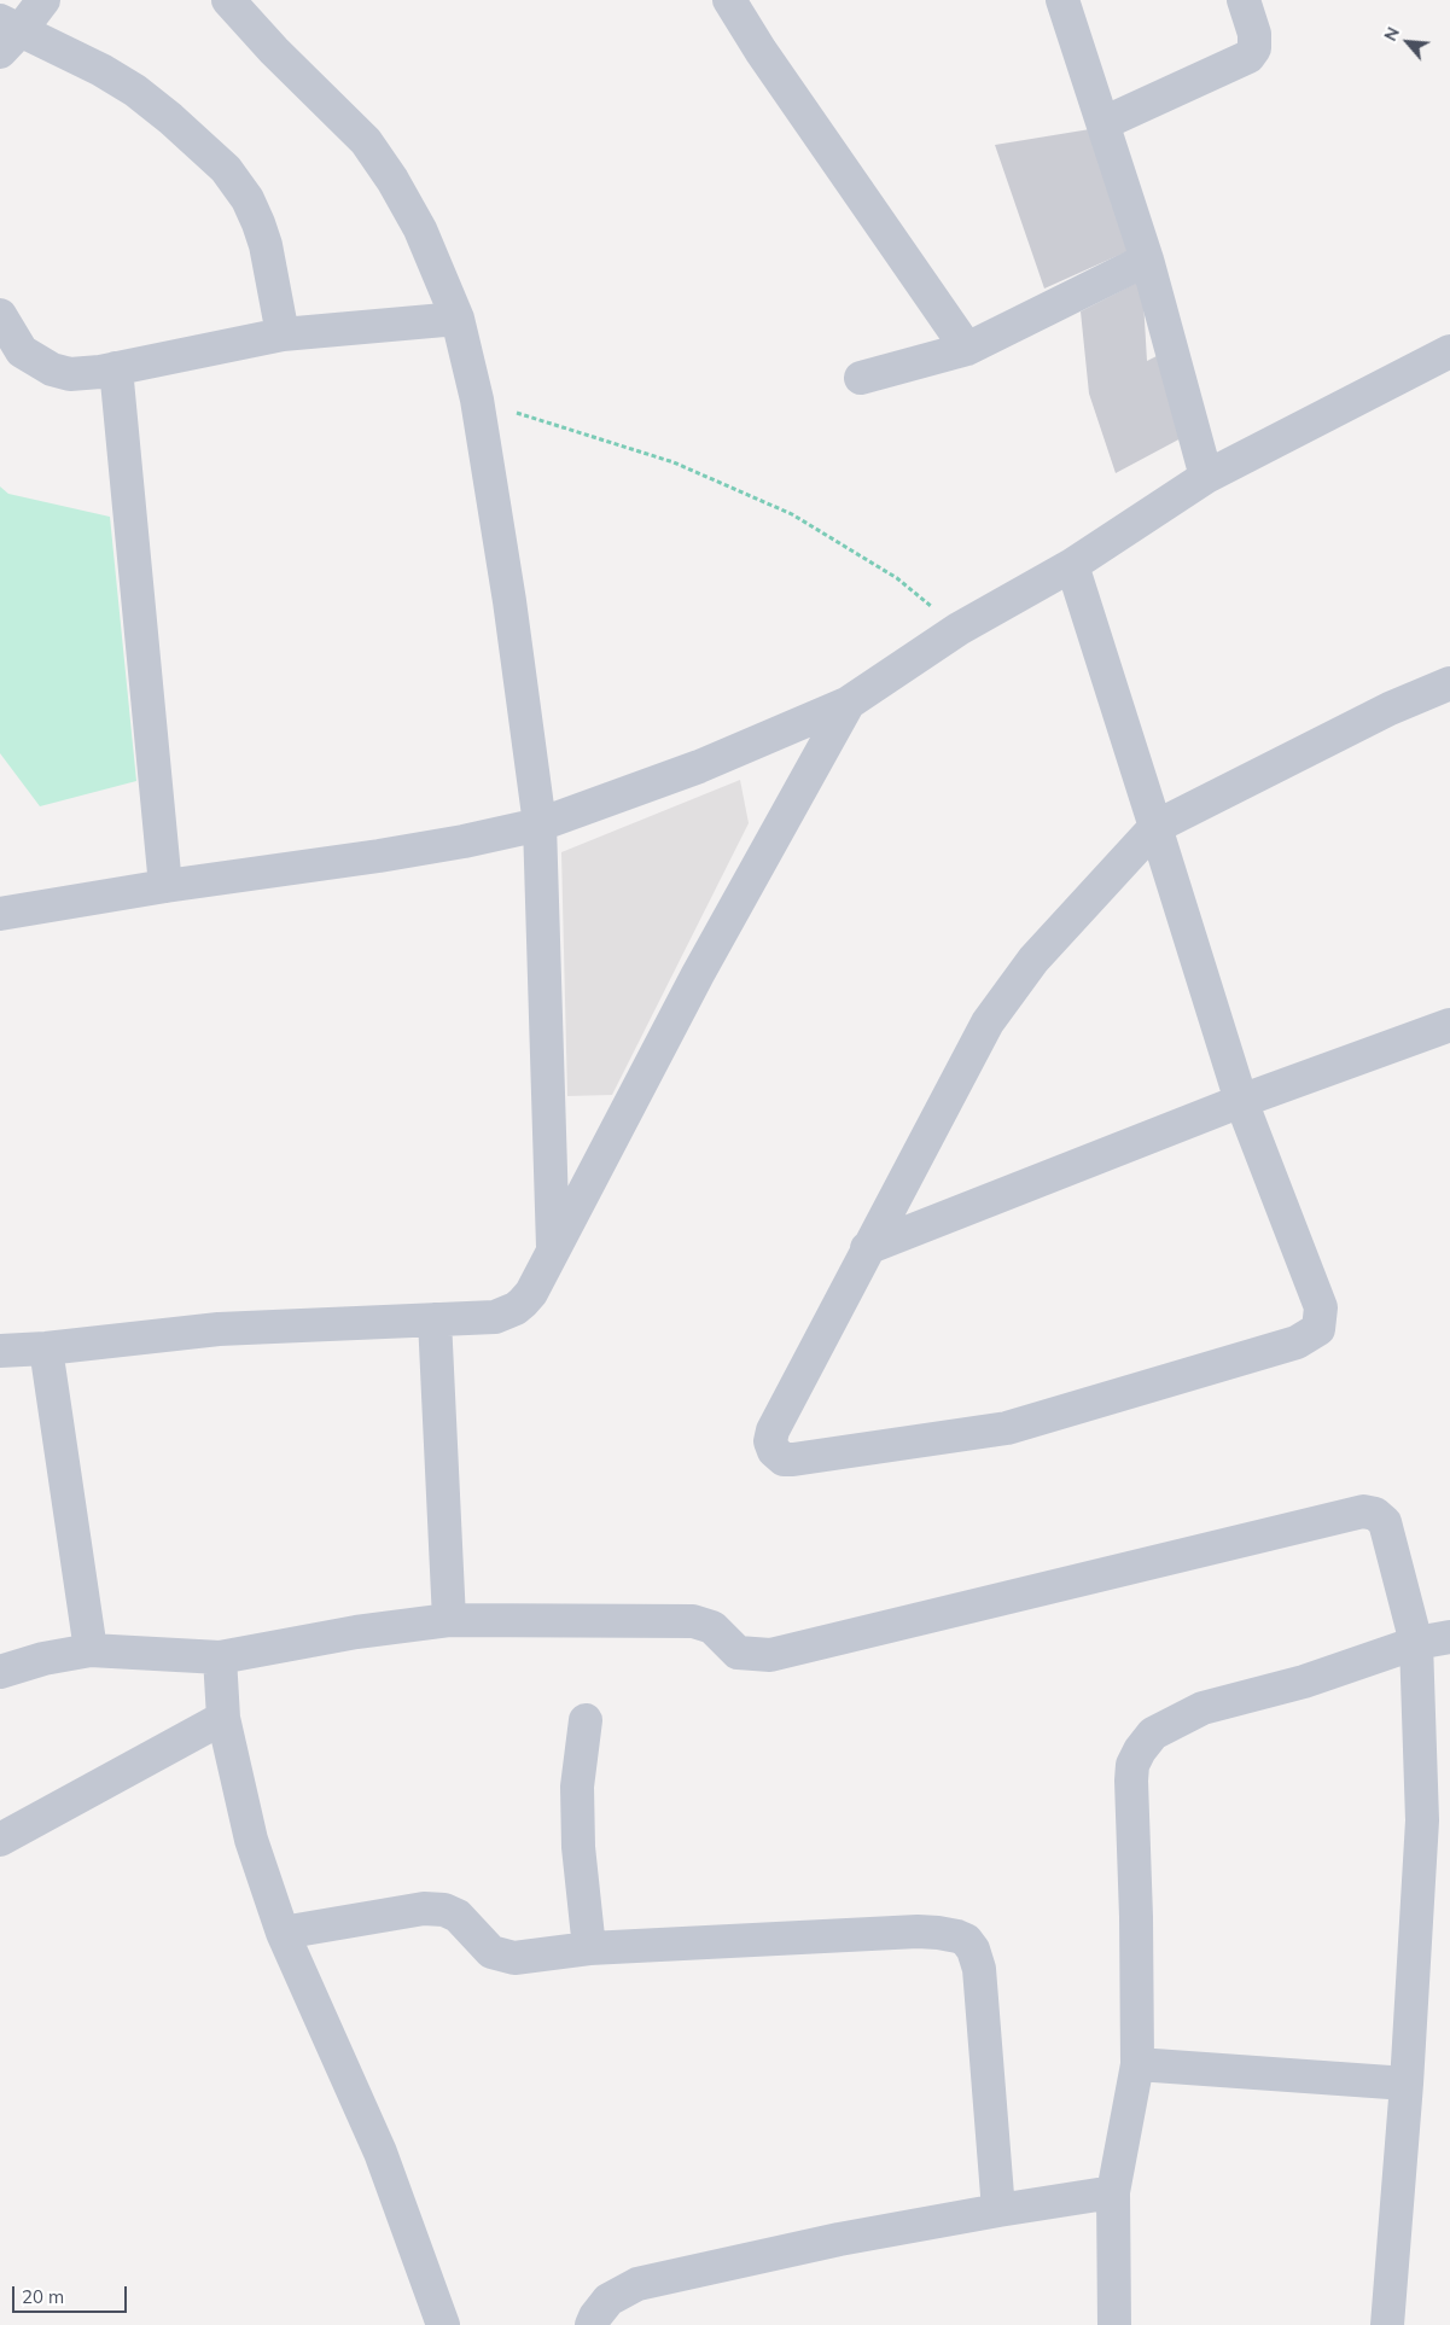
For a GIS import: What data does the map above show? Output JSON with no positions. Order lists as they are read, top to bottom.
{
  "scale_bar": "20 m",
  "north": "top left"
}
